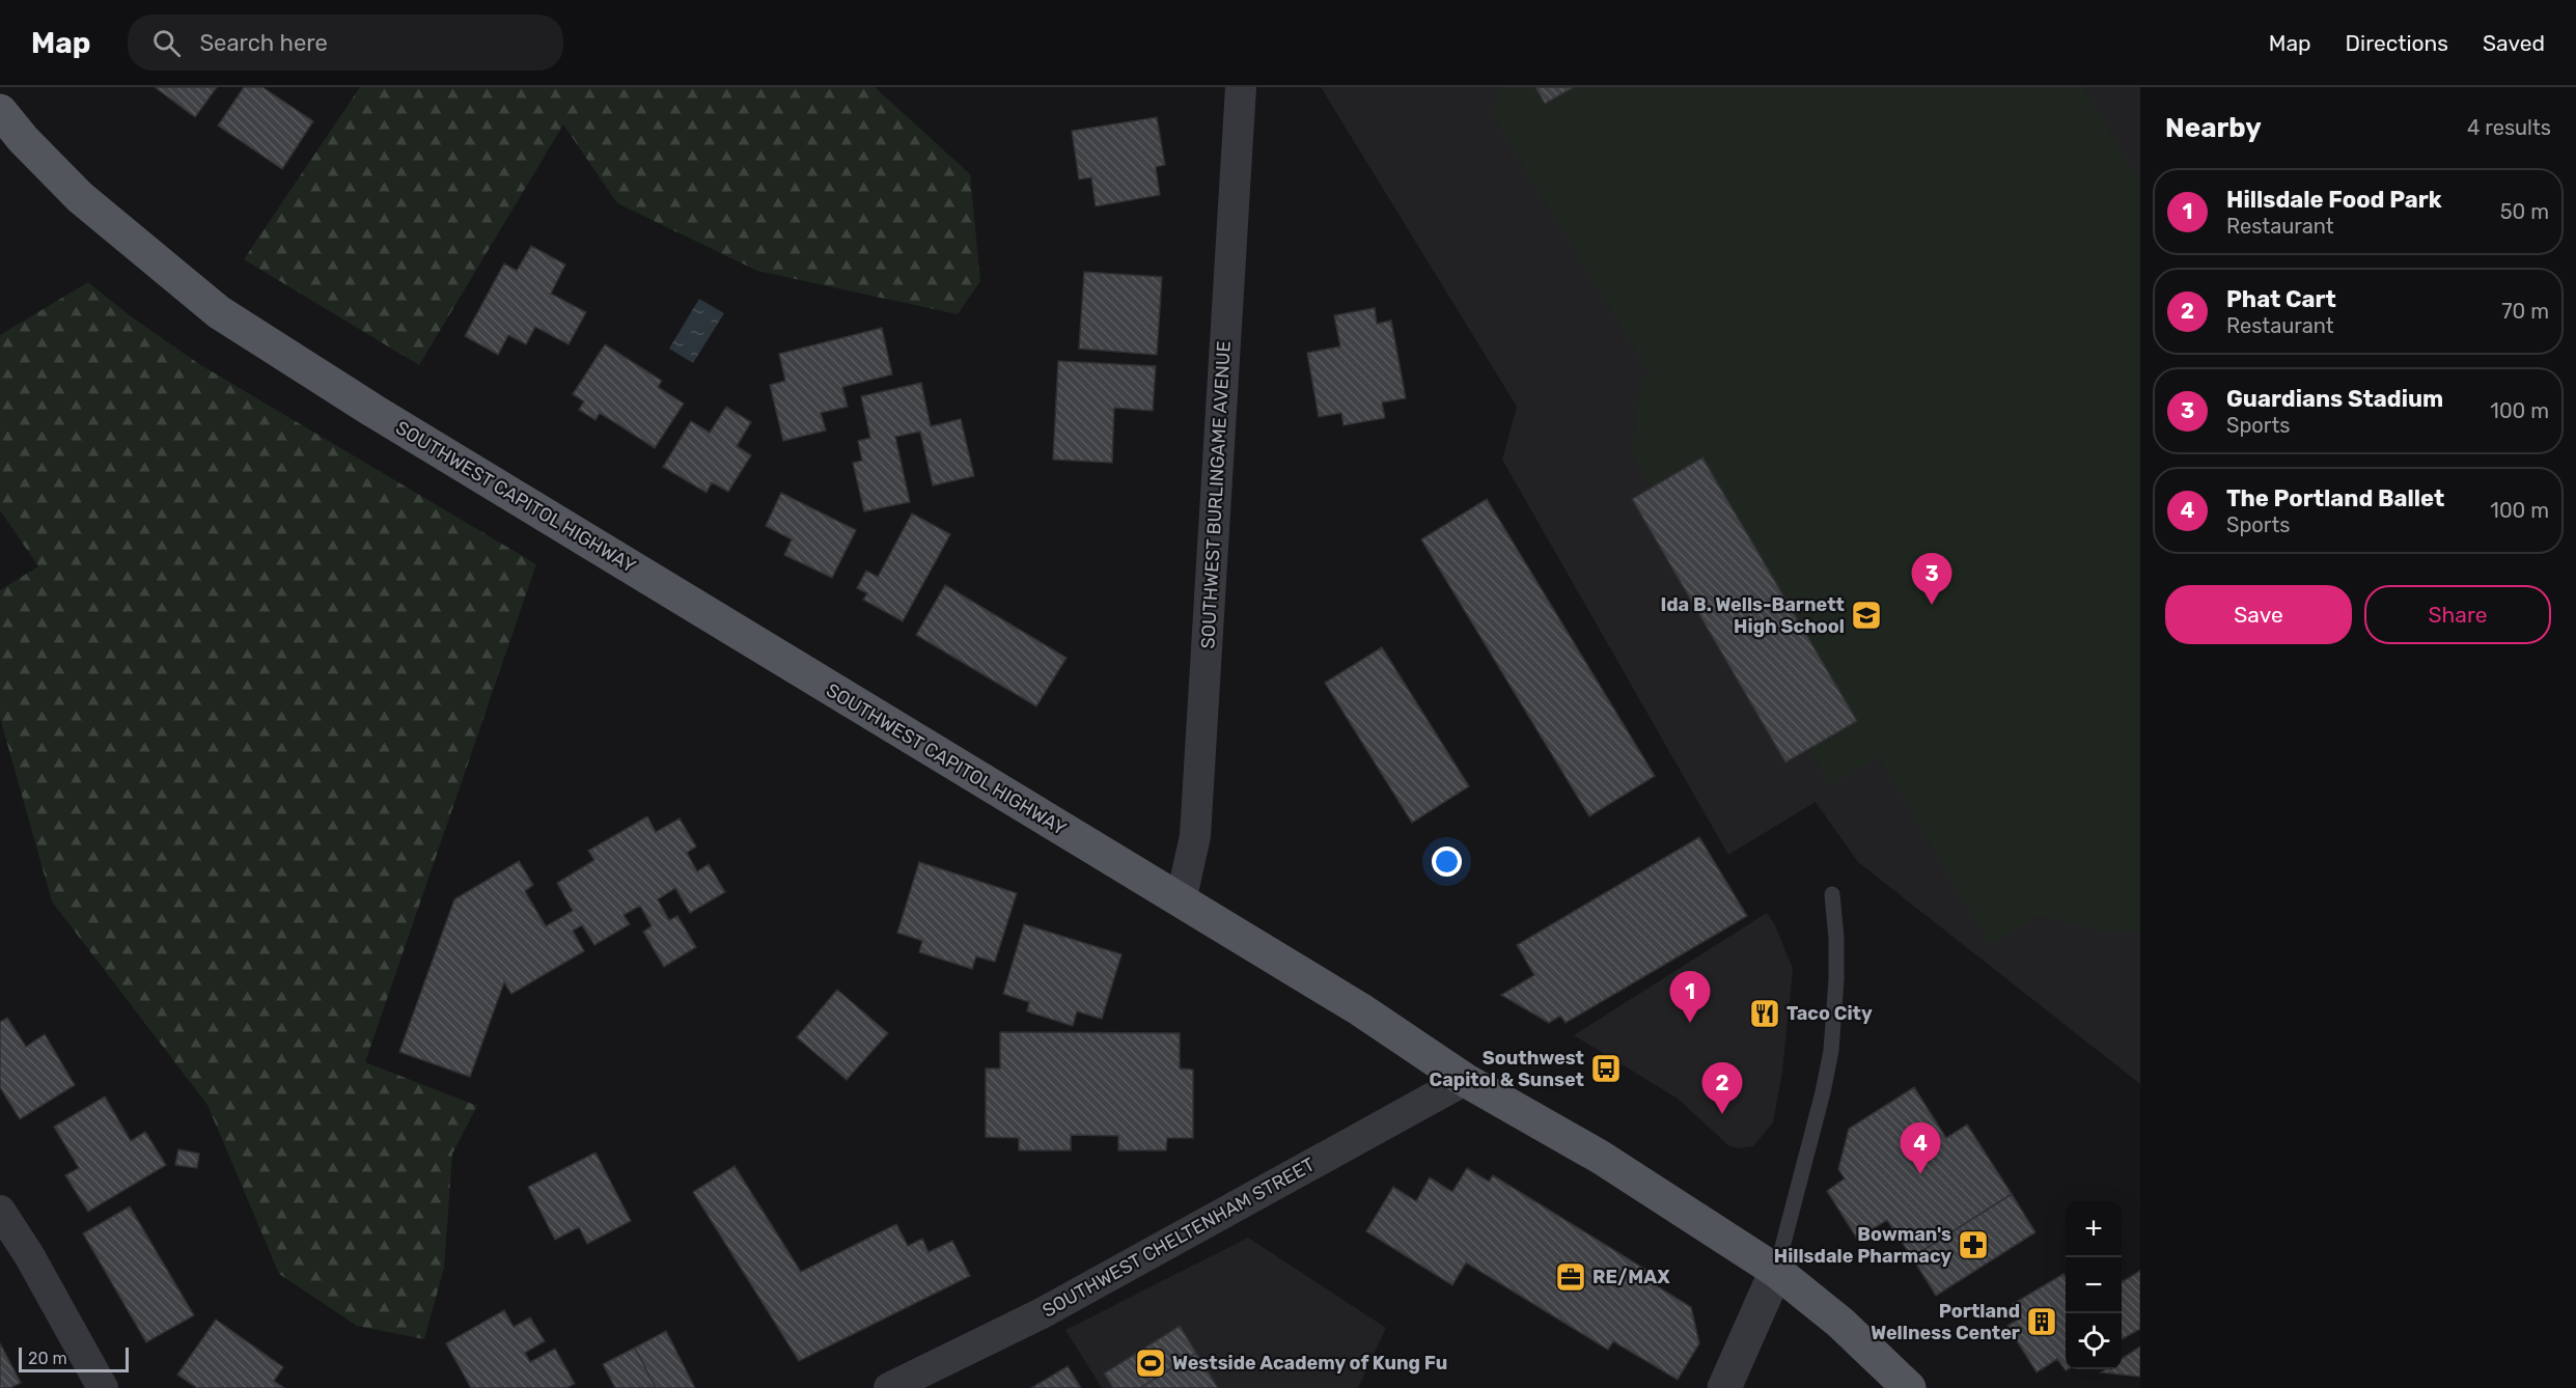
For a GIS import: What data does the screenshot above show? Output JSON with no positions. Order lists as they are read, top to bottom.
{
  "streets": {
    "main road": ["SOUTHWEST CAPITOL HIGHWAY"],
    "street": ["SOUTHWEST BURLINGAME AVENUE", "SOUTHWEST CHELTENHAM STREET"]
  },
  "crossings": [
    ["SOUTHWEST BURLINGAME AVENUE", "SOUTHWEST CAPITOL HIGHWAY"],
    ["SOUTHWEST CAPITOL HIGHWAY", "SOUTHWEST CHELTENHAM STREET"]
  ],
  "places": {
    "school or university": ["Ida B. Wells-Barnett High School"],
    "restaurant": ["Taco City"],
    "bus stop": ["Southwest Capitol & Sunset"],
    "pharmacy": ["Bowman's Hillsdale Pharmacy"],
    "office": ["RE/MAX"],
    "building": ["Portland Wellness Center"],
    "sports": ["Westside Academy of Kung Fu"]
  },
  "scale_bar": "20 m",
  "page": {
    "header": "Map",
    "search": "Search here",
    "nav": ["Map", "Directions", "Saved"],
    "heading": ["Nearby", "4 results"],
    "list": [
      {
        "mark": "1",
        "name": "Hillsdale Food Park",
        "note": "Restaurant",
        "value": "50 m"
      },
      {
        "mark": "2",
        "name": "Phat Cart",
        "note": "Restaurant",
        "value": "70 m"
      },
      {
        "mark": "3",
        "name": "Guardians Stadium",
        "note": "Sports",
        "value": "100 m"
      },
      {
        "mark": "4",
        "name": "The Portland Ballet",
        "note": "Sports",
        "value": "100 m"
      }
    ],
    "pins": [
      "3",
      "1",
      "2",
      "4"
    ],
    "buttons": ["Save", "Share"],
    "map_buttons": ["+", "−"],
    "scale": "20 m"
  }
}
